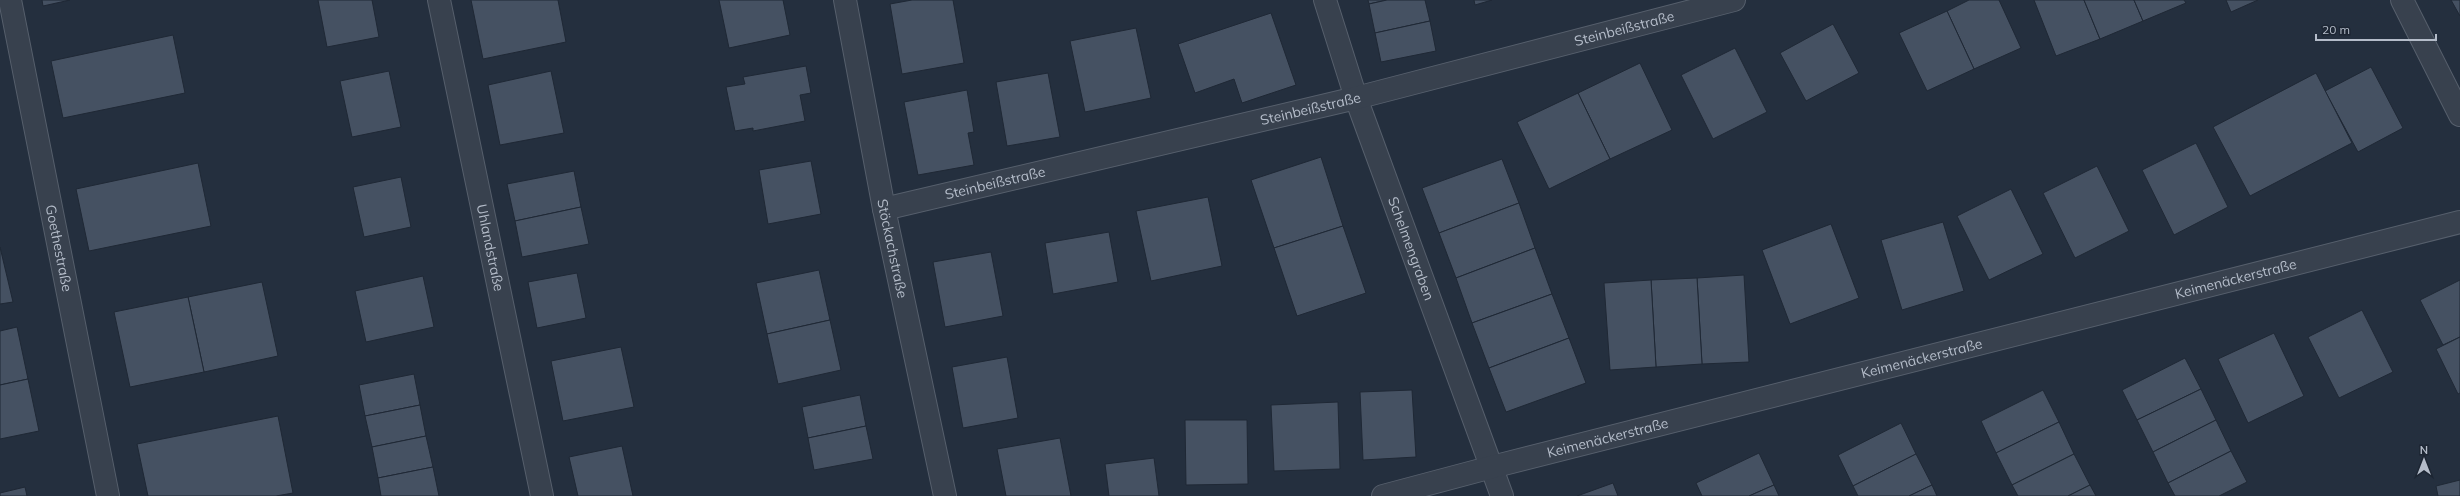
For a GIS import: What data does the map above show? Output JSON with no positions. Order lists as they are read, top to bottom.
{
  "streets": {
    "street": [
      "Steinbeißstraße",
      "Goethestraße",
      "Uhlandstraße",
      "Stöckachstraße",
      "Schelmengraben",
      "Keimenäckerstraße"
    ]
  },
  "crossings": [
    ["Steinbeißstraße", "Stöckachstraße"],
    ["Steinbeißstraße", "Schelmengraben"],
    ["Schelmengraben", "Keimenäckerstraße"]
  ],
  "scale_bar": "20 m",
  "north": "top"
}
